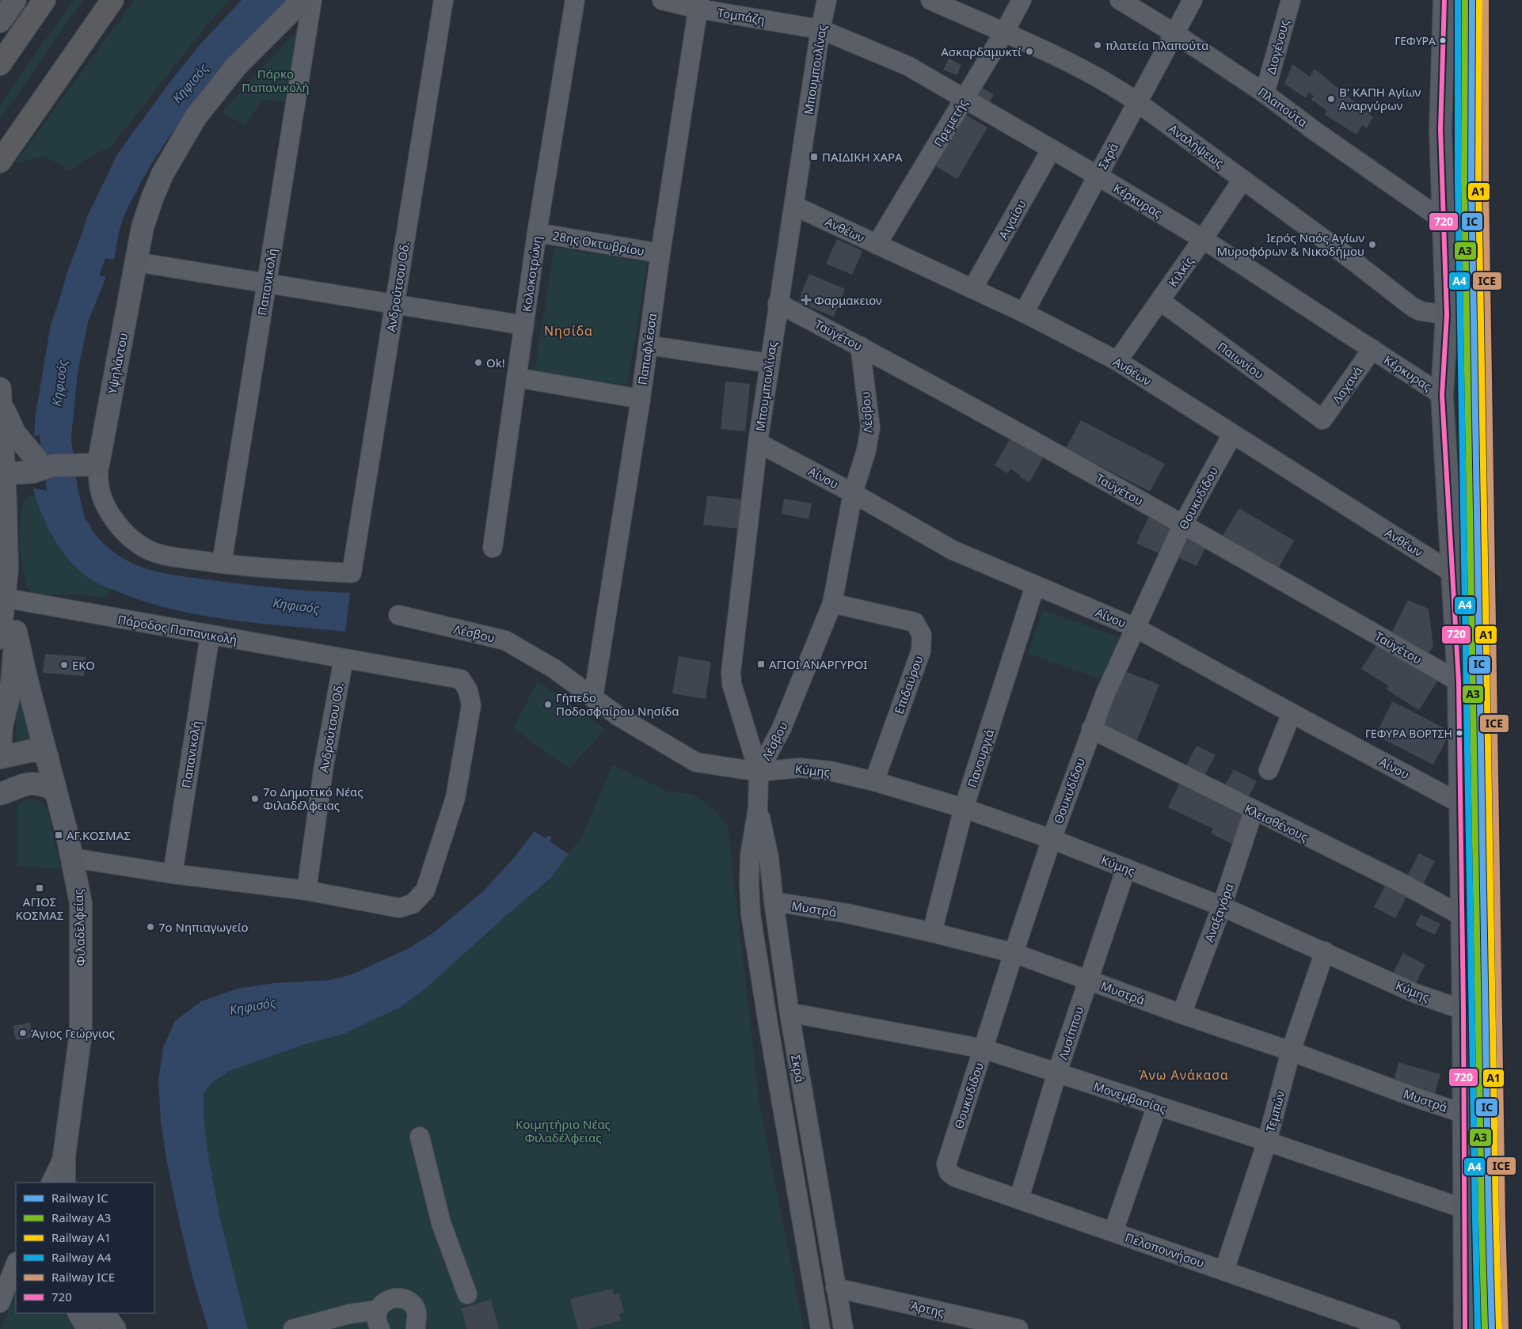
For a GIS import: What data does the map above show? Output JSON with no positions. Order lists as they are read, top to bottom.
{
  "streets": {
    "street": [
      "Τομπάζη",
      "Διογένους",
      "Μπουμπουλίνας",
      "Πλαπούτα",
      "Πρεμετής",
      "Αναλήψεως",
      "Σκρά",
      "Κέρκυρας",
      "Αιγαίου",
      "Ανθέων",
      "28ης Οκτωβρίου",
      "Κιλκίς",
      "Κολοκοτρώνη",
      "Παπανικολή",
      "Ανδρούτσου Οδ.",
      "Ταϋγέτου",
      "Παπαφλέσσα",
      "Παιωνίου",
      "Υψηλάντου",
      "Λαχανά",
      "Λέσβου",
      "Αίνου",
      "Θουκυδίδου",
      "Πάροδος Παπανικολή",
      "Επιδαύρου",
      "Πανουργιά",
      "Κύμης",
      "Κλεισθένους",
      "Μυστρά",
      "Αναξαγόρα",
      "Φιλαδελφείας",
      "Λυσίππου",
      "Μονεμβασίας",
      "Τεμπών",
      "Πελοποννήσου",
      "Άρτης"
    ]
  },
  "crossings": [
    ["Τομπάζη", "Μπουμπουλίνας"],
    ["Τομπάζη", "Κέρκυρας"],
    ["Τομπάζη", "Παπαφλέσσα"],
    ["Διογένους", "Πλαπούτα"],
    ["Μπουμπουλίνας", "Σκρά"],
    ["Μπουμπουλίνας", "Κέρκυρας"],
    ["Μπουμπουλίνας", "Ανθέων"],
    ["Μπουμπουλίνας", "Ταϋγέτου"],
    ["Μπουμπουλίνας", "Λέσβου"],
    ["Μπουμπουλίνας", "Αίνου"],
    ["Μπουμπουλίνας", "Κύμης"],
    ["Πλαπούτα", "Σκρά"],
    ["Πρεμετής", "Αναλήψεως"],
    ["Πρεμετής", "Κέρκυρας"],
    ["Πρεμετής", "Ανθέων"],
    ["Αναλήψεως", "Σκρά"],
    ["Αναλήψεως", "Κιλκίς"],
    ["Σκρά", "Κέρκυρας"],
    ["Σκρά", "Ανθέων"],
    ["Σκρά", "Λέσβου"],
    ["Σκρά", "Κύμης"],
    ["Σκρά", "Μυστρά"],
    ["Σκρά", "Μονεμβασίας"],
    ["Σκρά", "Άρτης"],
    ["Κέρκυρας", "Αιγαίου"],
    ["Κέρκυρας", "Κιλκίς"],
    ["Κέρκυρας", "Λαχανά"],
    ["Αιγαίου", "Ανθέων"],
    ["Ανθέων", "Κιλκίς"],
    ["Ανθέων", "Θουκυδίδου"],
    ["28ης Οκτωβρίου", "Κολοκοτρώνη"],
    ["28ης Οκτωβρίου", "Παπαφλέσσα"],
    ["Κιλκίς", "Παιωνίου"],
    ["Παπανικολή", "Ανδρούτσου Οδ."],
    ["Παπανικολή", "Πάροδος Παπανικολή"],
    ["Ανδρούτσου Οδ.", "Πάροδος Παπανικολή"],
    ["Ταϋγέτου", "Λέσβου"],
    ["Ταϋγέτου", "Θουκυδίδου"],
    ["Παπαφλέσσα", "Λέσβου"],
    ["Παιωνίου", "Λαχανά"],
    ["Λέσβου", "Αίνου"],
    ["Λέσβου", "Επιδαύρου"],
    ["Λέσβου", "Κύμης"],
    ["Αίνου", "Θουκυδίδου"],
    ["Αίνου", "Πανουργιά"],
    ["Θουκυδίδου", "Κύμης"],
    ["Θουκυδίδου", "Κλεισθένους"],
    ["Θουκυδίδου", "Μυστρά"],
    ["Θουκυδίδου", "Μονεμβασίας"],
    ["Θουκυδίδου", "Πελοποννήσου"],
    ["Επιδαύρου", "Κύμης"],
    ["Πανουργιά", "Κύμης"],
    ["Πανουργιά", "Μυστρά"],
    ["Κύμης", "Αναξαγόρα"],
    ["Κύμης", "Λυσίππου"],
    ["Κύμης", "Τεμπών"],
    ["Κλεισθένους", "Αναξαγόρα"],
    ["Μυστρά", "Αναξαγόρα"],
    ["Μυστρά", "Λυσίππου"],
    ["Μυστρά", "Τεμπών"],
    ["Λυσίππου", "Μονεμβασίας"],
    ["Λυσίππου", "Πελοποννήσου"],
    ["Μονεμβασίας", "Τεμπών"],
    ["Τεμπών", "Πελοποννήσου"]
  ],
  "districts": ["Νησίδα", "Άνω Ανάκασα"],
  "water": ["Κηφισός"],
  "parks": ["Πάρκο Παπανικολή", "Κοιμητήριο Νέας Φιλαδέλφειας"],
  "places": {
    "other": [
      "ΓΕΦΥΡΑ",
      "πλατεία Πλαπούτα",
      "Ασκαρδαμυκτί",
      "Β' ΚΑΠΗ Αγίων Αναργύρων",
      "Ιερός Ναός Αγίων Μυροφόρων & Νικοδήμου",
      "Ok!",
      "EKO",
      "Γήπεδο Ποδοσφαίρου Νησίδα",
      "ΓΕΦΥΡΑ ΒΟΡΤΣΗ",
      "7ο Δημοτικό Νέας Φιλαδέλφειας",
      "7ο Νηπιαγωγείο",
      "Άγιος Γεώργιος"
    ],
    "transit": [
      "ΠΑΙΔΙΚΗ ΧΑΡΑ",
      "ΑΓΙΟΙ ΑΝΑΡΓΥΡΟΙ",
      "ΑΓ.ΚΟΣΜΑΣ",
      "ΑΓΙΟΣ ΚΟΣΜΑΣ"
    ],
    "health": ["Φαρμακειον"]
  },
  "lines": [
    "rail line IC",
    "rail line A3",
    "rail line A1",
    "rail line A4",
    "rail line ICE",
    "transit line 720"
  ],
  "legend": [
    "Railway IC",
    "Railway A3",
    "Railway A1",
    "Railway A4",
    "Railway ICE",
    "720"
  ]
}
